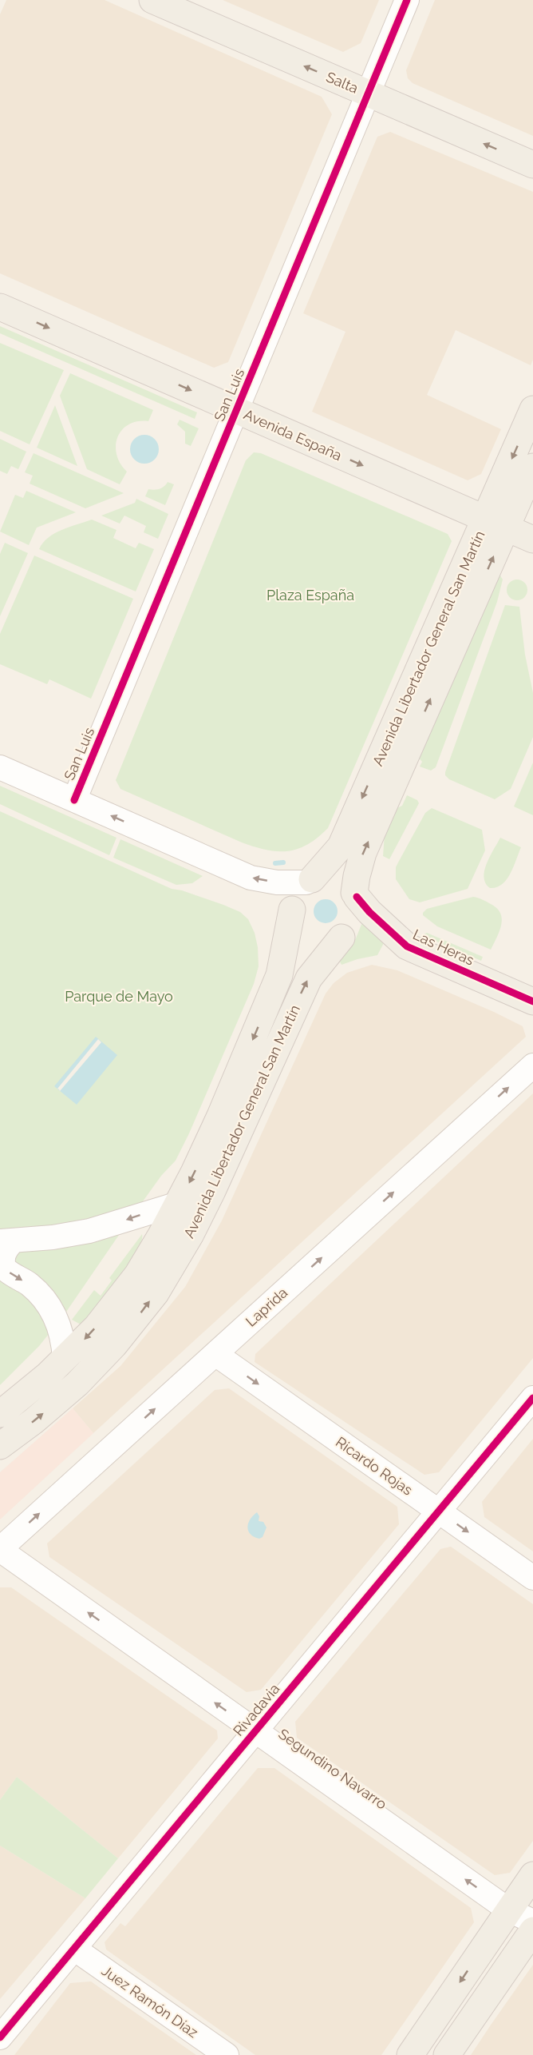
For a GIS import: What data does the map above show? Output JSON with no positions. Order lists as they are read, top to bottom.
{
  "streets": {
    "main road": [
      "Salta",
      "Avenida España",
      "Avenida Libertador General San Martín",
      "Las Heras"
    ],
    "street": [
      "San Luis",
      "Laprida",
      "Ricardo Rojas",
      "Rivadavia",
      "Segundino Navarro",
      "Juez Ramón Díaz"
    ]
  },
  "crossings": [
    ["Salta", "San Luis"],
    ["San Luis", "Avenida España"],
    ["Avenida España", "Avenida Libertador General San Martín"],
    ["Avenida Libertador General San Martín", "Las Heras"],
    ["Laprida", "Ricardo Rojas"],
    ["Laprida", "Segundino Navarro"],
    ["Ricardo Rojas", "Rivadavia"],
    ["Rivadavia", "Segundino Navarro"],
    ["Rivadavia", "Juez Ramón Díaz"]
  ],
  "one_way": [
    "Salta",
    "Avenida España",
    "Laprida",
    "Ricardo Rojas",
    "Segundino Navarro"
  ],
  "parks": ["Plaza España", "Parque de Mayo"]
}
